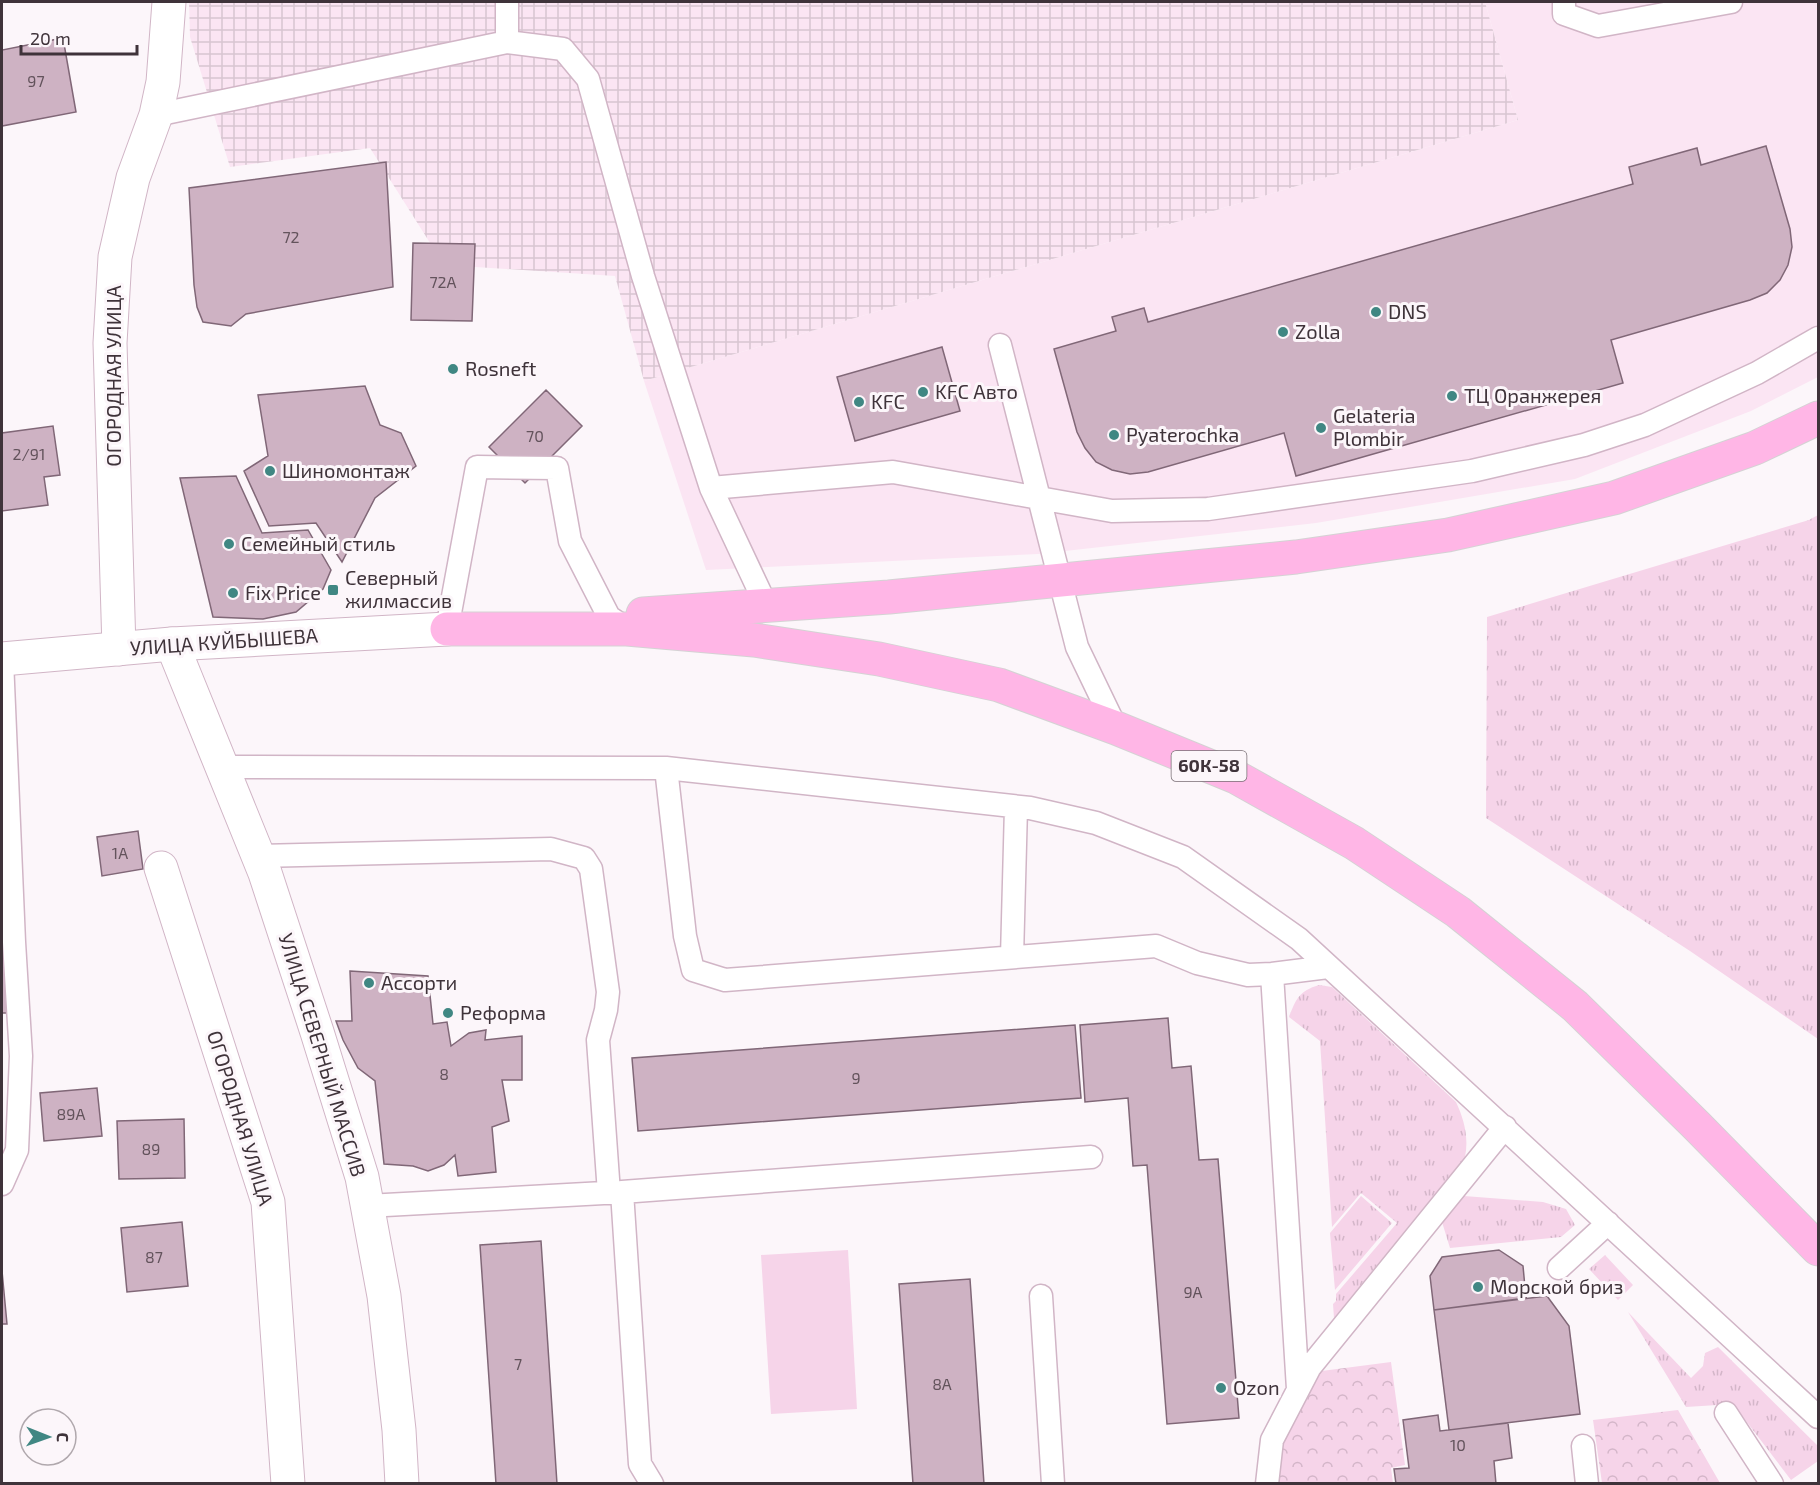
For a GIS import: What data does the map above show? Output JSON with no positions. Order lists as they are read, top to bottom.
{
  "streets": {
    "highway": ["60К-58"],
    "street": ["ОГОРОДНАЯ УЛИЦА", "УЛИЦА КУЙБЫШЕВА", "УЛИЦА СЕВЕРНЫЙ МАССИВ"]
  },
  "crossings": [
    ["ОГОРОДНАЯ УЛИЦА", "УЛИЦА КУЙБЫШЕВА"],
    ["УЛИЦА КУЙБЫШЕВА", "60К-58"],
    ["УЛИЦА КУЙБЫШЕВА", "УЛИЦА СЕВЕРНЫЙ МАССИВ"]
  ],
  "places": {
    "other": [
      "DNS",
      "Zolla",
      "Rosneft",
      "KFC Авто",
      "ТЦ Оранжерея",
      "KFC",
      "Gelateria Plombir",
      "Pyaterochka",
      "Шиномонтаж",
      "Семейный стиль",
      "Fix Price",
      "Ассорти",
      "Реформа",
      "Морской бриз",
      "Ozon"
    ],
    "transit": ["Северный жилмассив"]
  },
  "house_numbers": [
    "97",
    "72",
    "72А",
    "70",
    "2/91",
    "1А",
    "8",
    "9",
    "89А",
    "89",
    "87",
    "9А",
    "7",
    "8А",
    "10"
  ],
  "scale_bar": "20 m",
  "north": "right"
}
